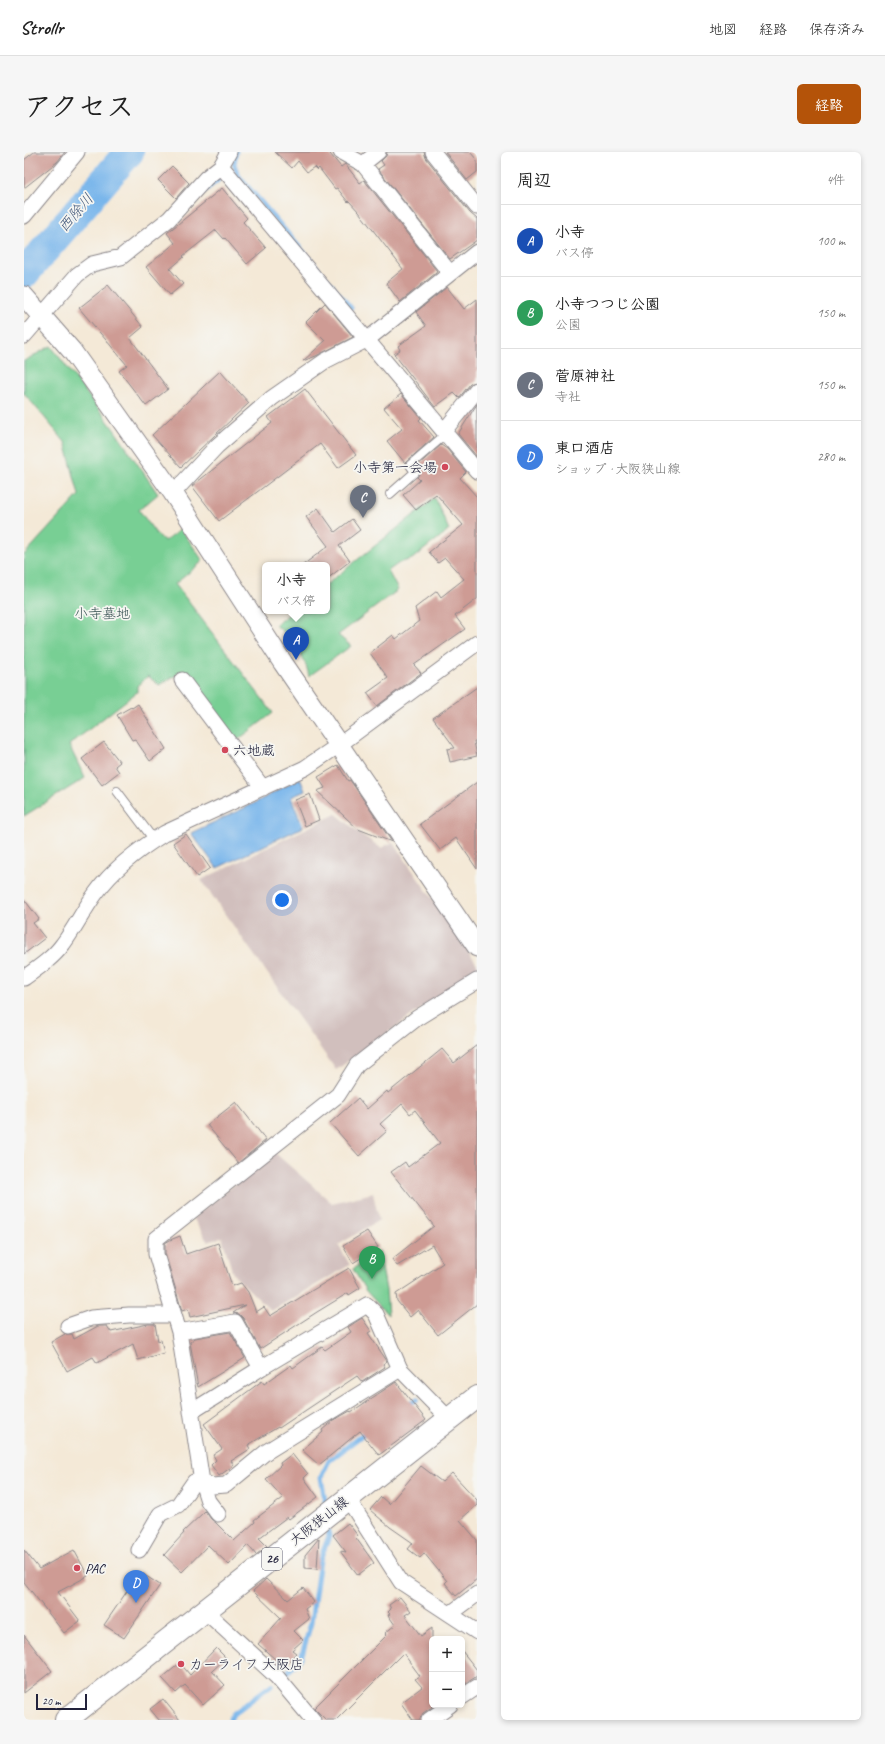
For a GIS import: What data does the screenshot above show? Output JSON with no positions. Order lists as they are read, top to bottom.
{
  "streets": {
    "main road": ["大阪狭山線", "26"]
  },
  "water": ["西除川"],
  "parks": ["小寺墓地"],
  "places": [
    "小寺第一会場",
    "六地蔵",
    "PAC",
    "カーライフ 大阪店"
  ],
  "scale_bar": "20 m",
  "page": {
    "header": "Strollr",
    "nav": ["地図", "経路", "保存済み"],
    "title": "アクセス",
    "buttons": "経路",
    "heading": ["周辺", "4件"],
    "list": [
      {
        "mark": "A",
        "name": "小寺",
        "note": "バス停",
        "value": "100 m"
      },
      {
        "mark": "B",
        "name": "小寺つつじ公園",
        "note": "公園",
        "value": "150 m"
      },
      {
        "mark": "C",
        "name": "菅原神社",
        "note": "寺社",
        "value": "150 m"
      },
      {
        "mark": "D",
        "name": "東口酒店",
        "note": "ショップ · 大阪狭山線",
        "value": "280 m"
      }
    ],
    "pins": [
      "C",
      "A",
      "B",
      "D"
    ],
    "popup": ["小寺", "バス停"],
    "map_buttons": ["+", "−"],
    "scale": "20 m"
  }
}
